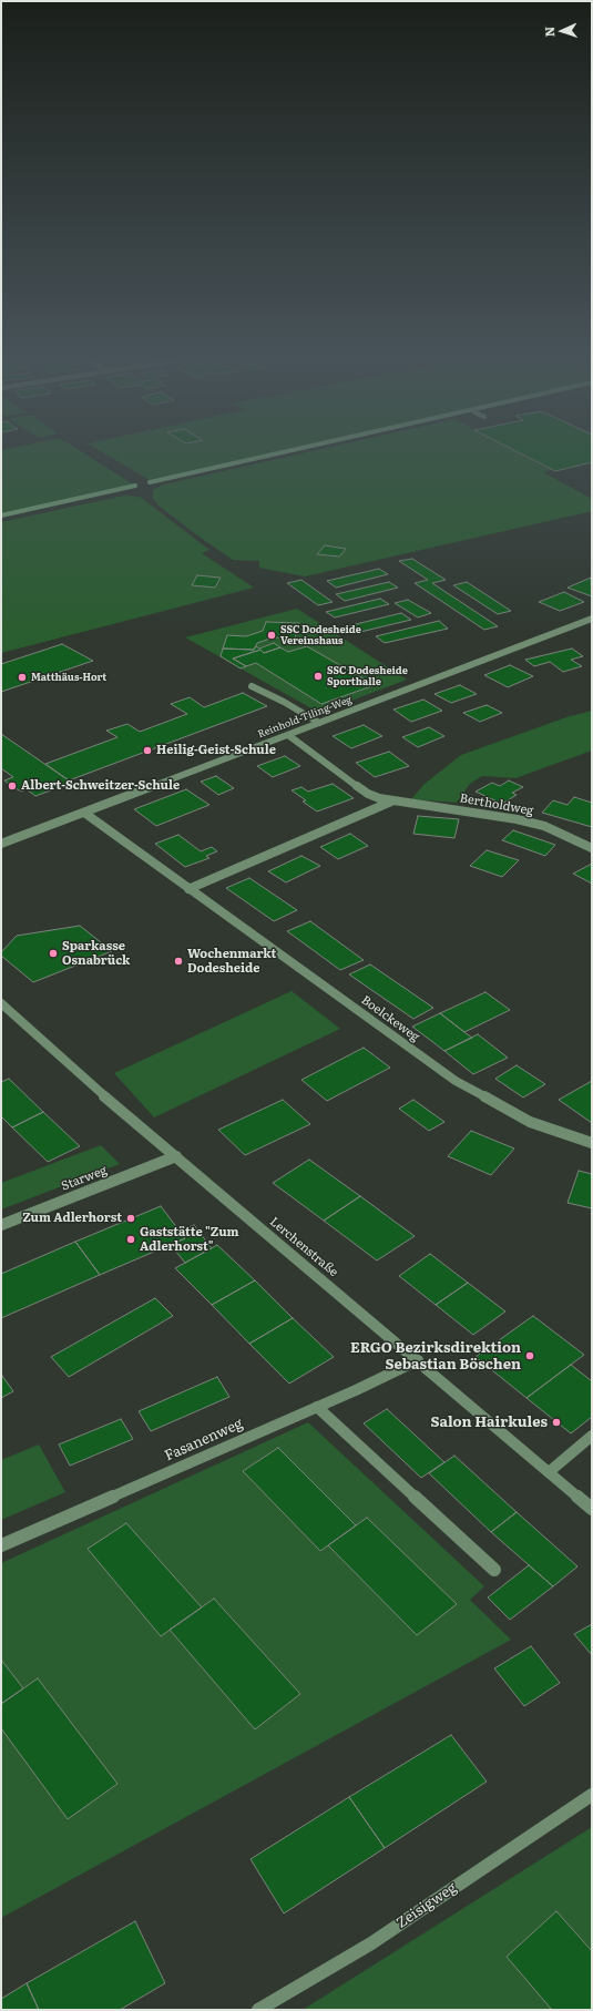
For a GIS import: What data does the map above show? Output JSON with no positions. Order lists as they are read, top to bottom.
{
  "streets": {
    "street": [
      "Reinhold-Tiling-Weg",
      "Bertholdweg",
      "Boelckeweg",
      "Starweg",
      "Lerchenstraße",
      "Fasanenweg",
      "Zeisigweg"
    ]
  },
  "crossings": [
    ["Reinhold-Tiling-Weg", "Bertholdweg"],
    ["Reinhold-Tiling-Weg", "Boelckeweg"],
    ["Starweg", "Lerchenstraße"],
    ["Lerchenstraße", "Fasanenweg"]
  ],
  "places": [
    "SSC Dodesheide Vereinshaus",
    "SSC Dodesheide Sporthalle",
    "Matthäus-Hort",
    "Heilig-Geist-Schule",
    "Albert-Schweitzer-Schule",
    "Sparkasse Osnabrück",
    "Wochenmarkt Dodesheide",
    "Zum Adlerhorst",
    "Gaststätte \"Zum Adlerhorst\"",
    "ERGO Bezirksdirektion Sebastian Böschen",
    "Salon Hairkules"
  ],
  "north": "left"
}
